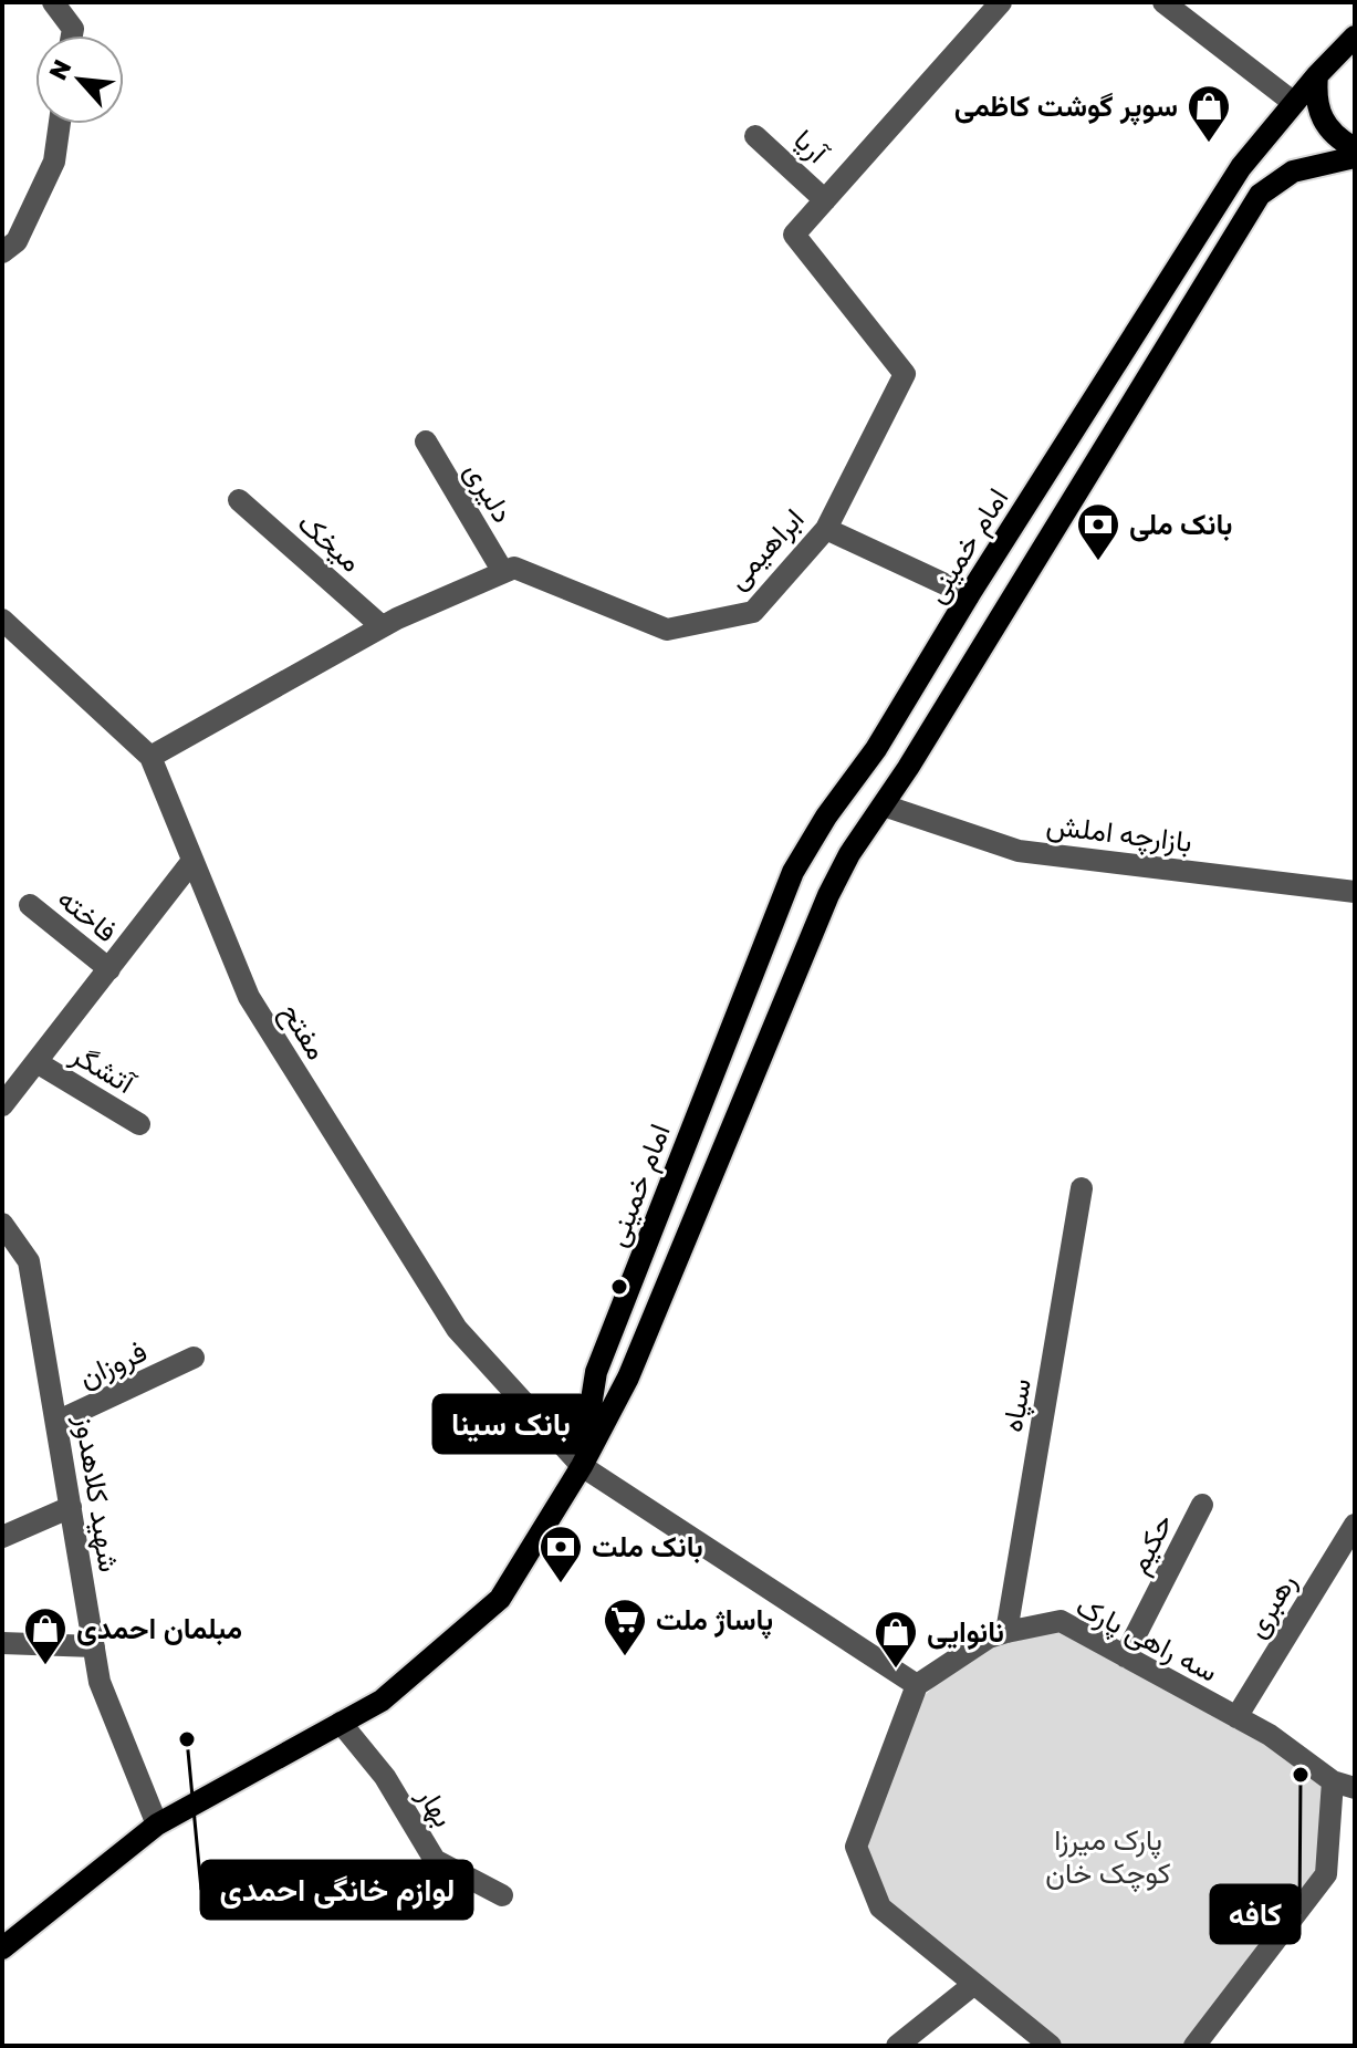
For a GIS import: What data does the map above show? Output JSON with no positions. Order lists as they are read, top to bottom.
{
  "streets": {
    "main road": ["امام خمینی"],
    "street": [
      "آریا",
      "دلیری",
      "میخک",
      "ابراهیمی",
      "بازارچه املش",
      "فاخته",
      "مفتح",
      "آتشگر",
      "فروزان",
      "سپاه",
      "شهید کلاهدوز",
      "حکیم",
      "رهبری",
      "سه راهی پارک",
      "بهار"
    ]
  },
  "crossings": [
    ["آریا", "ابراهیمی"],
    ["دلیری", "ابراهیمی"],
    ["امام خمینی", "مفتح"],
    ["مفتح", "سه راهی پارک"],
    ["فروزان", "شهید کلاهدوز"],
    ["سپاه", "سه راهی پارک"],
    ["حکیم", "سه راهی پارک"],
    ["رهبری", "سه راهی پارک"]
  ],
  "parks": ["پارک میرزا کوچک خان"],
  "places": {
    "shop": ["سوپر گوشت کاظمی", "مبلمان احمدی", "نانوایی"],
    "bank": ["بانک ملی", "بانک ملت"],
    "other": ["بانک سینا", "لوازم خانگی احمدی", "کافه"],
    "supermarket": ["پاساژ ملت"]
  },
  "north": "top left"
}
